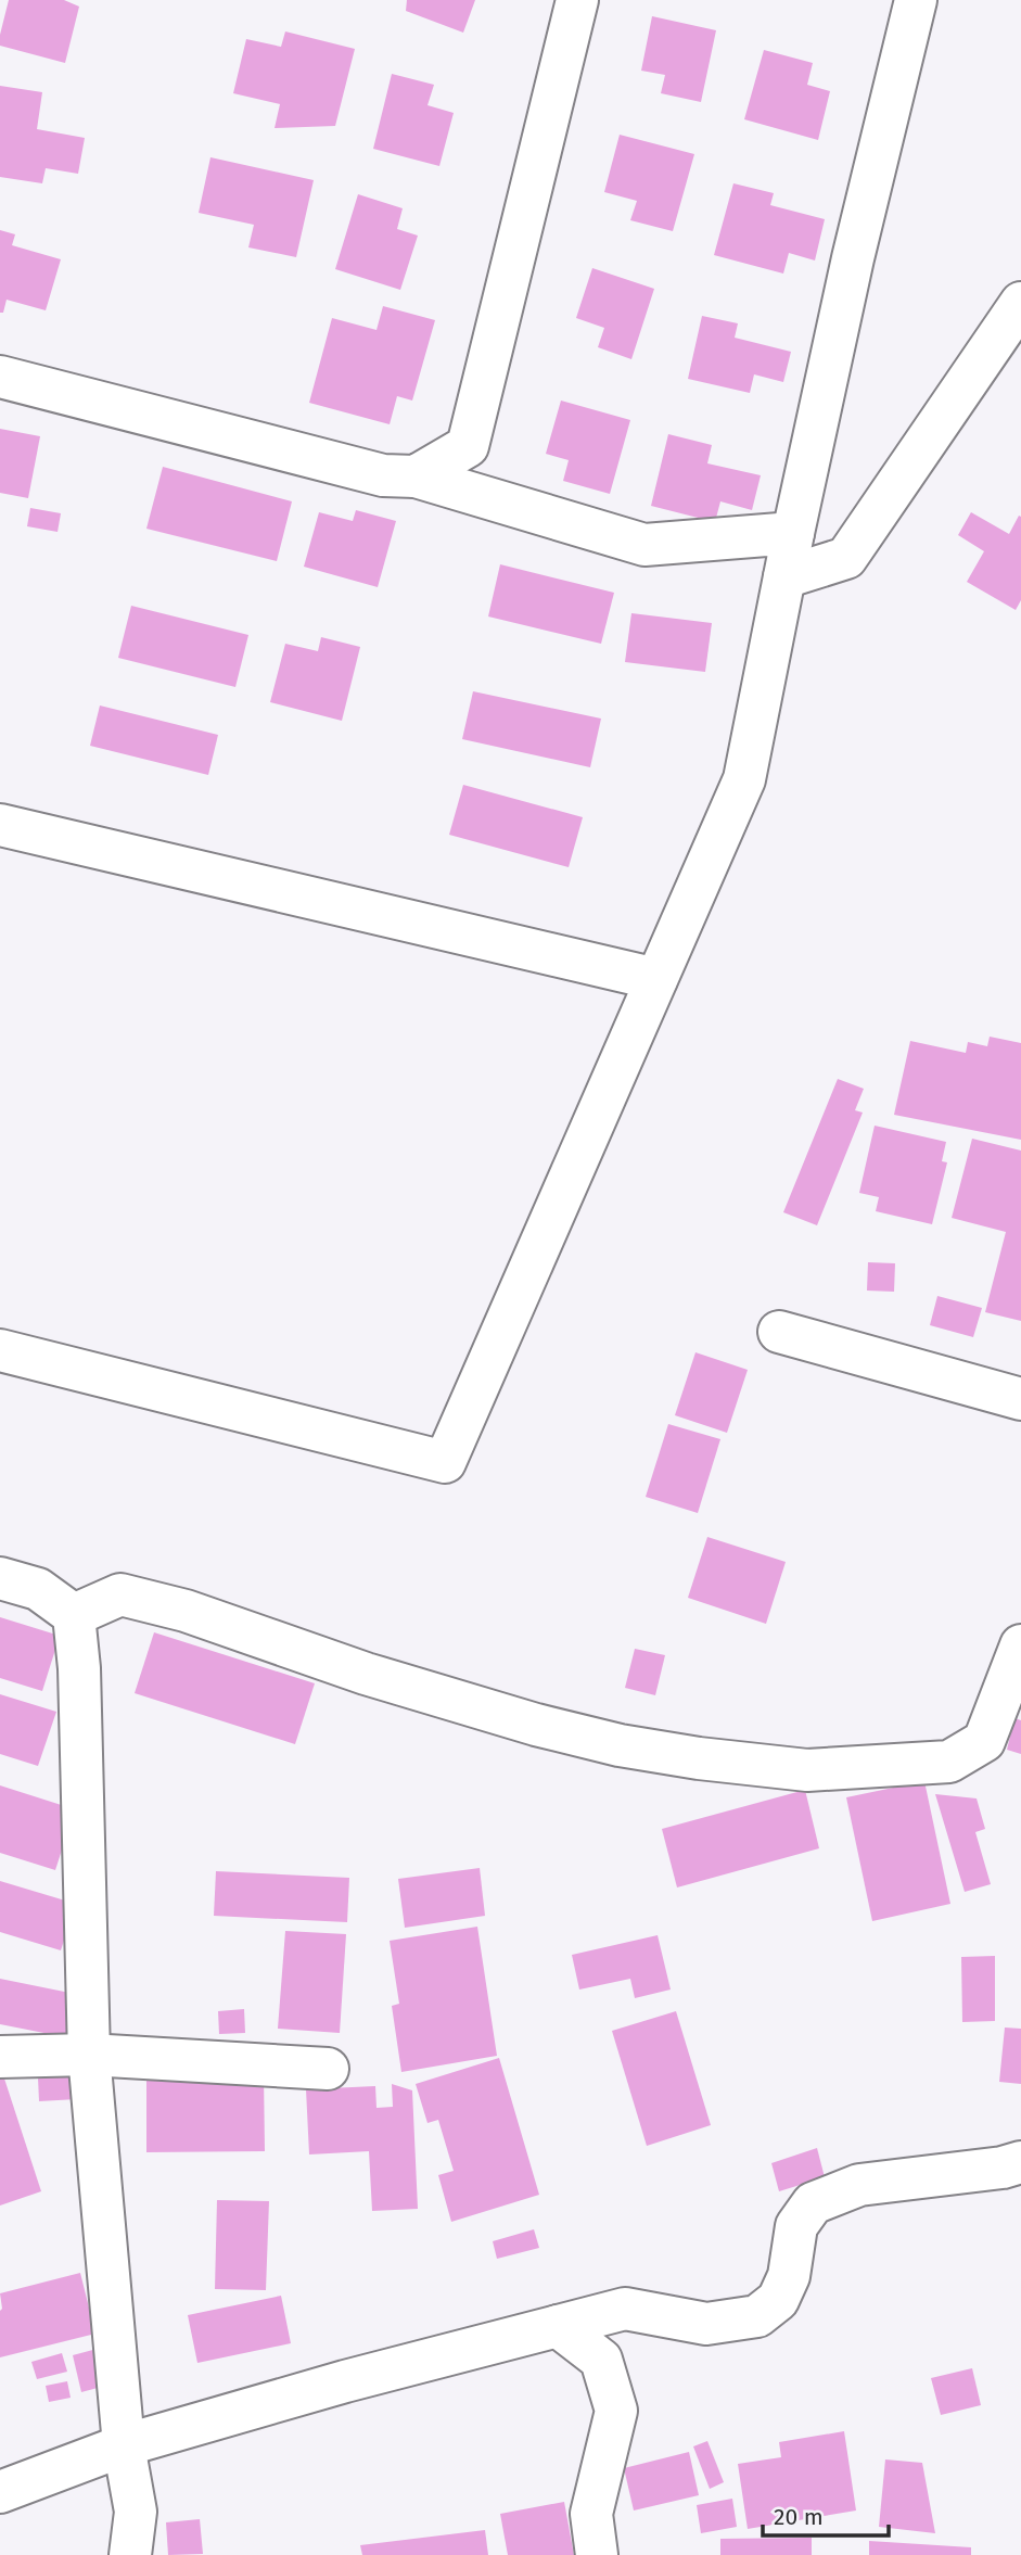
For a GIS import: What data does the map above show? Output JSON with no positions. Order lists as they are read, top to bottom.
{
  "scale_bar": "20 m"
}
